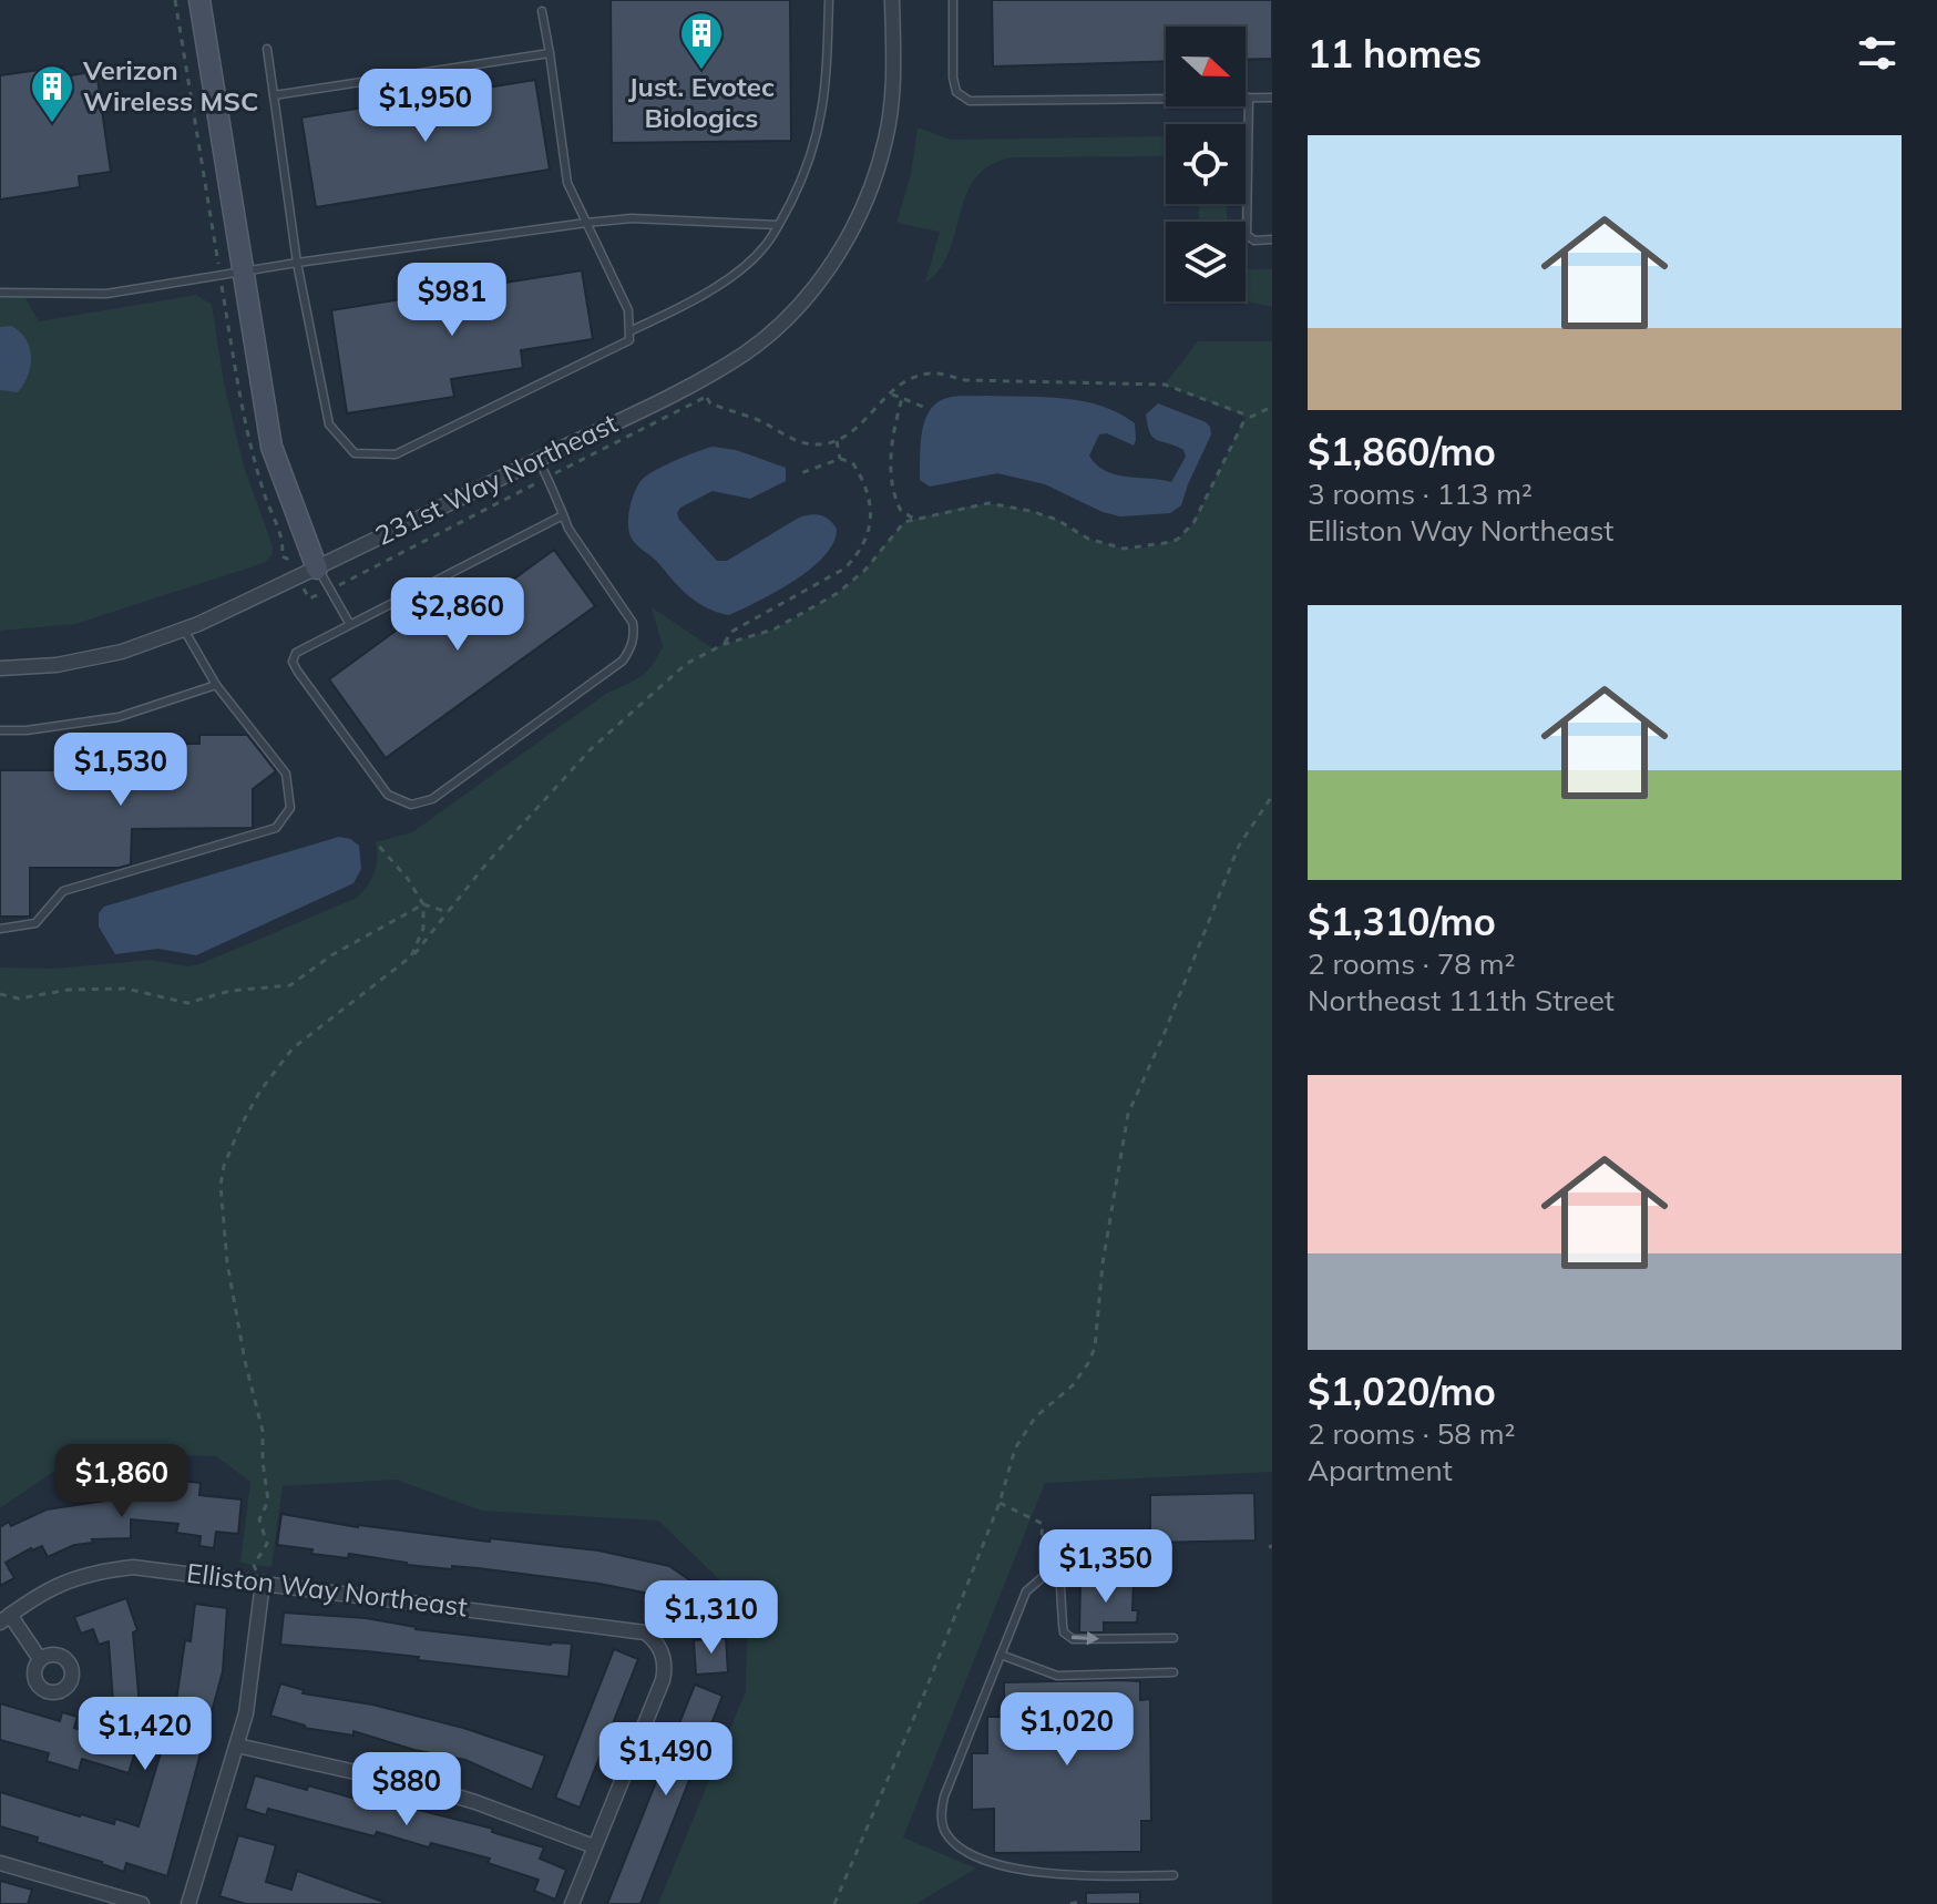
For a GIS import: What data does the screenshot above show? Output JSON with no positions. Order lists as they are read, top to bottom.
{
  "streets": {
    "street": ["231st Way Northeast", "Elliston Way Northeast"]
  },
  "places": {
    "building": ["Just. Evotec Biologics", "Verizon Wireless MSC"]
  },
  "north": "right",
  "page": {
    "heading": "11 homes",
    "price": [
      "$1,950",
      "$981",
      "$2,860",
      "$1,530",
      "$1,860",
      "$1,350",
      "$1,310",
      "$1,020",
      "$1,420",
      "$1,490",
      "$880"
    ],
    "list": [
      {
        "name": "$1,860/mo",
        "note": "3 rooms · 113 m² · Elliston Way Northeast"
      },
      {
        "name": "$1,310/mo",
        "note": "2 rooms · 78 m² · Northeast 111th Street"
      },
      {
        "name": "$1,020/mo",
        "note": "2 rooms · 58 m² · Apartment"
      }
    ]
  }
}
